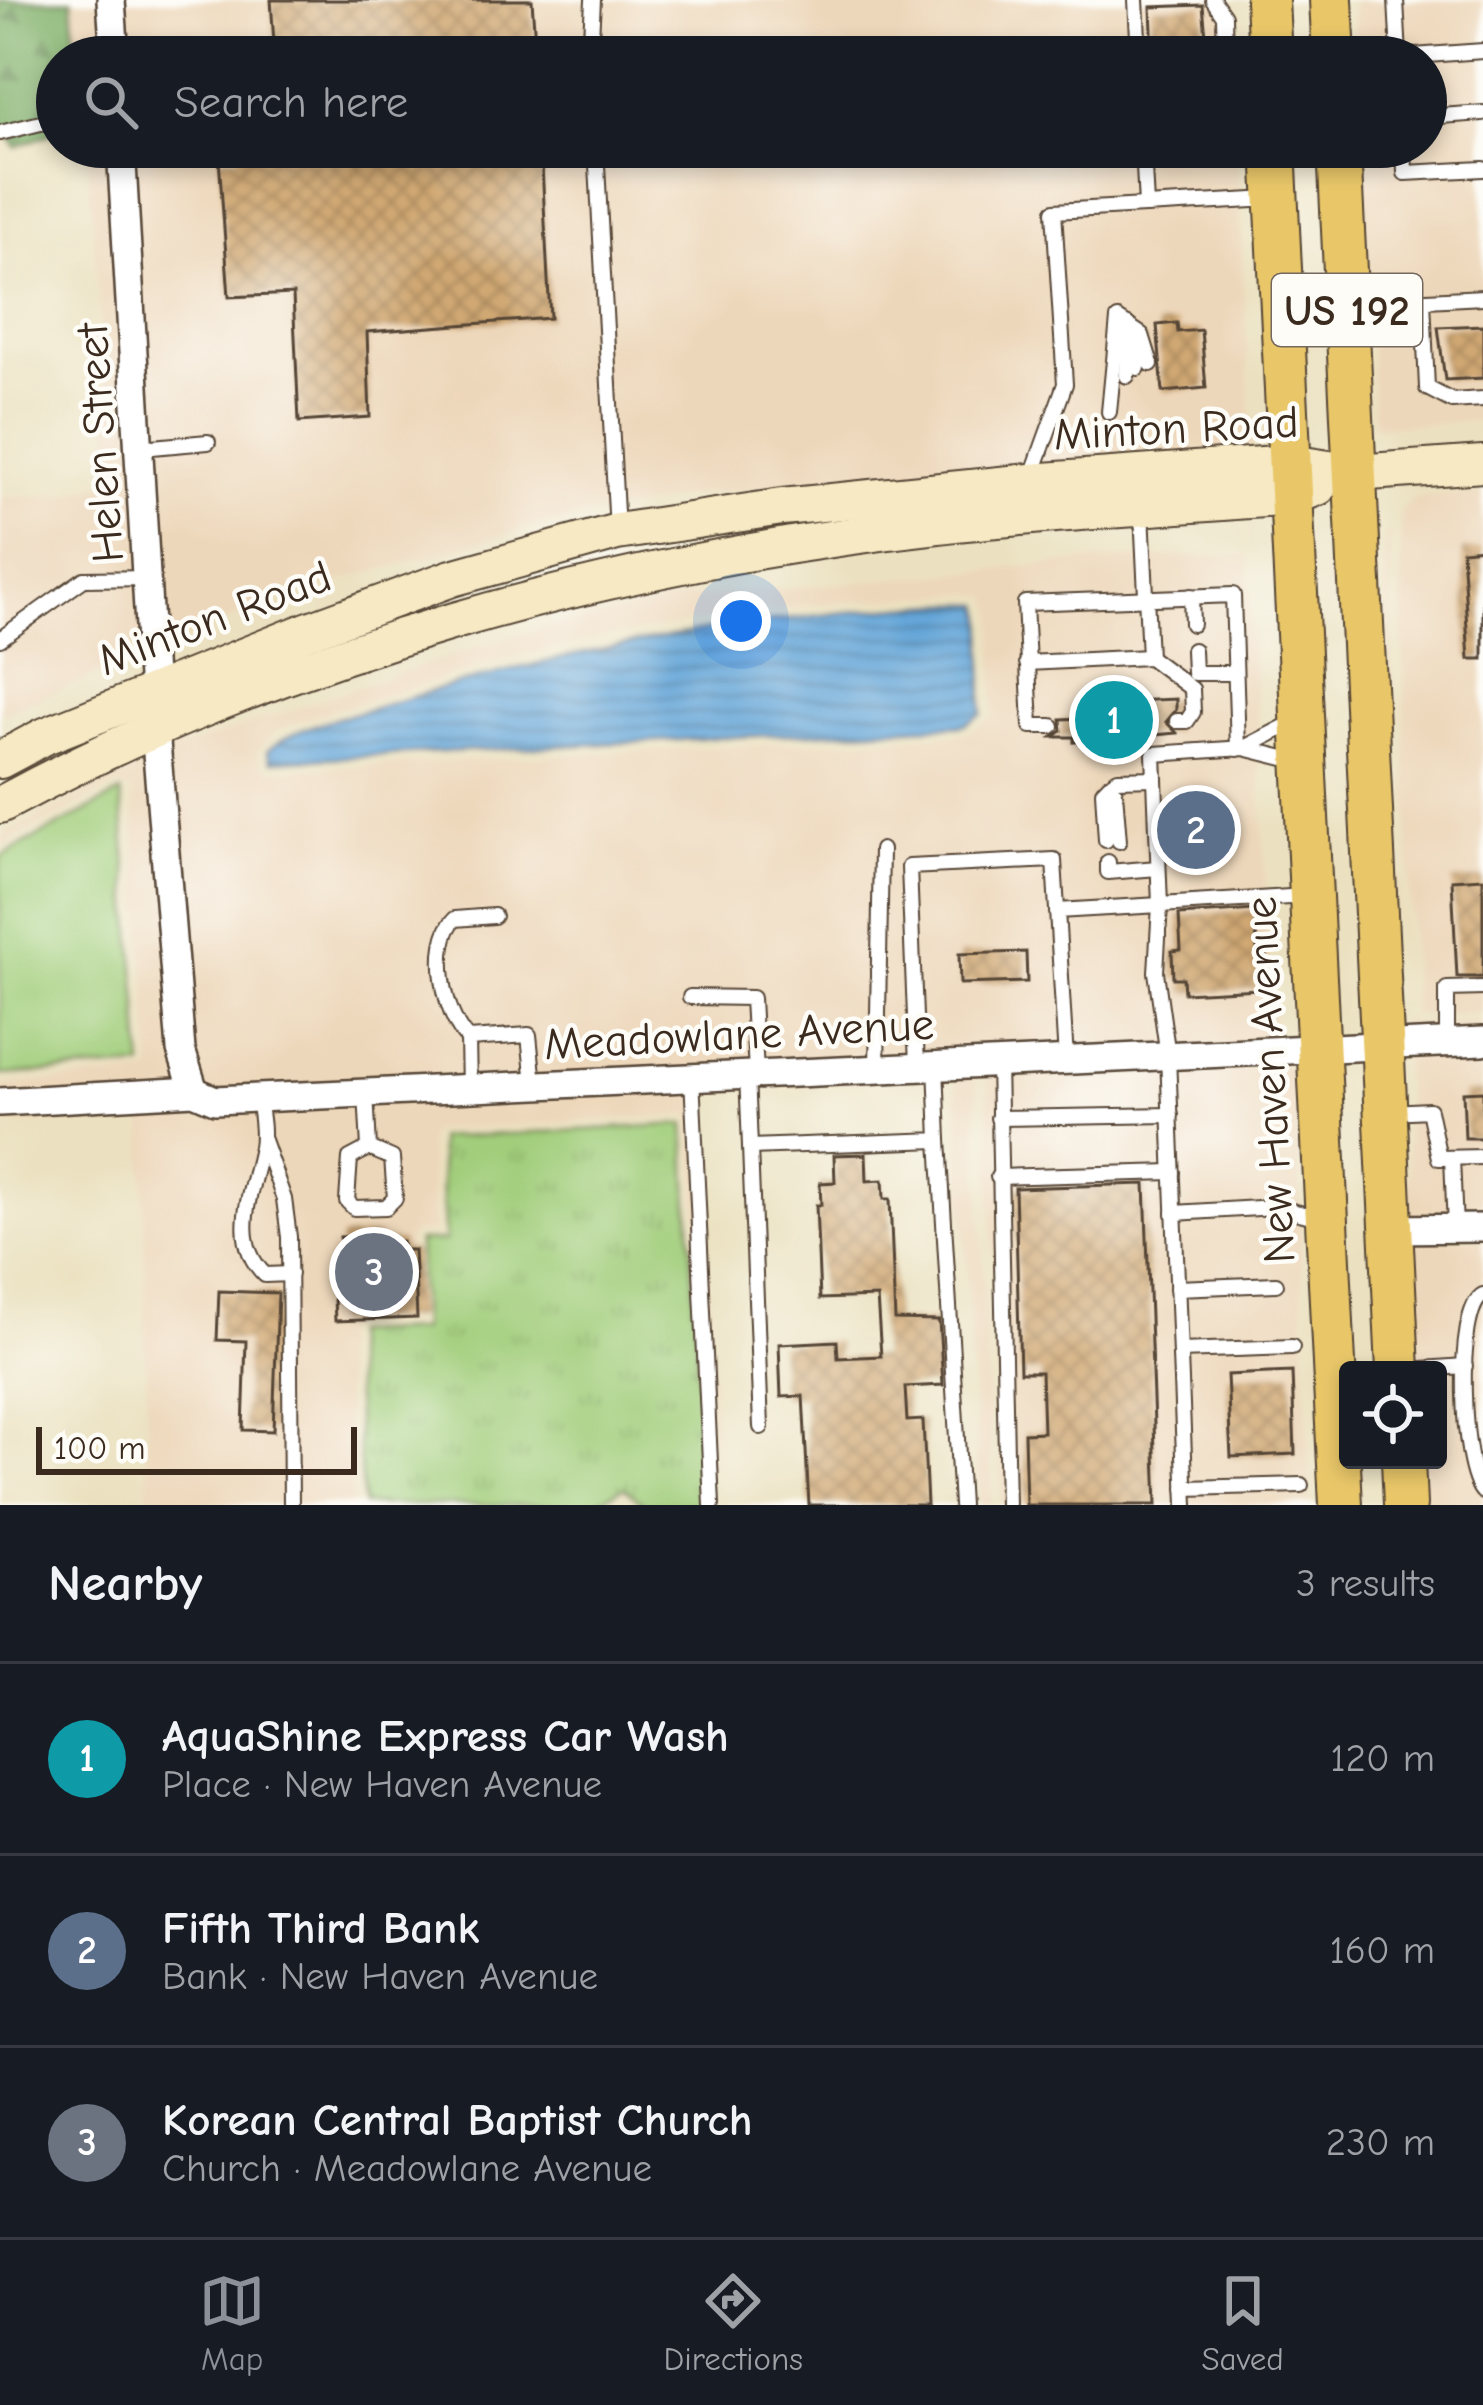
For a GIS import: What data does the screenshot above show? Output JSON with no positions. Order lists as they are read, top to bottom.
{
  "streets": {
    "main road": ["US 192", "Minton Road", "New Haven Avenue"],
    "street": ["Helen Street", "Meadowlane Avenue"]
  },
  "crossings": [
    ["US 192", "Minton Road"],
    ["US 192", "Meadowlane Avenue"],
    ["Minton Road", "Helen Street"],
    ["Minton Road", "New Haven Avenue"],
    ["Helen Street", "Meadowlane Avenue"],
    ["Meadowlane Avenue", "New Haven Avenue"]
  ],
  "scale_bar": "100 m",
  "page": {
    "search": "Search here",
    "pins": ["1", "2", "3"],
    "scale": "100 m",
    "heading": ["Nearby", "3 results"],
    "list": [
      {
        "mark": "1",
        "name": "AquaShine Express Car Wash",
        "note": "Place · New Haven Avenue",
        "value": "120 m"
      },
      {
        "mark": "2",
        "name": "Fifth Third Bank",
        "note": "Bank · New Haven Avenue",
        "value": "160 m"
      },
      {
        "mark": "3",
        "name": "Korean Central Baptist Church",
        "note": "Church · Meadowlane Avenue",
        "value": "230 m"
      }
    ],
    "nav": ["Map", "Directions", "Saved"]
  }
}
